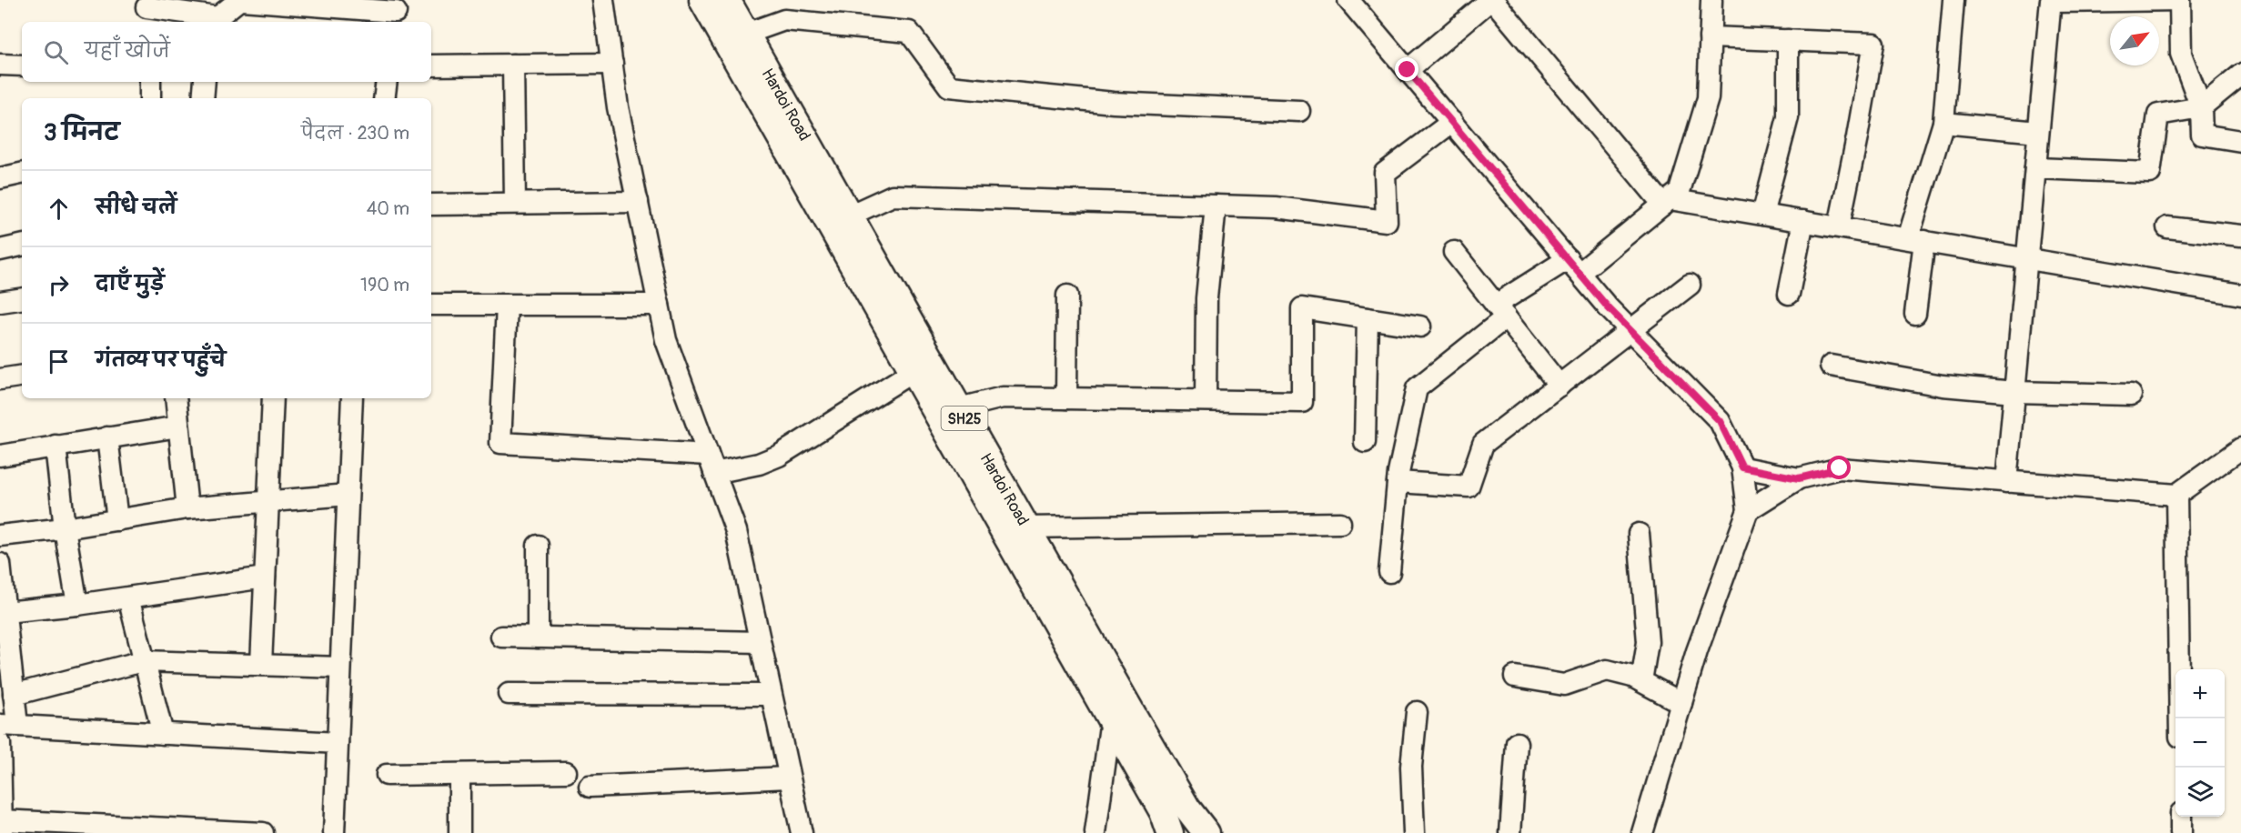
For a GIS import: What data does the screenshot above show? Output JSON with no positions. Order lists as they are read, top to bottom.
{
  "streets": {
    "main road": ["Hardoi Road", "SH25"]
  },
  "north": "top right",
  "page": {
    "search": "यहाँ खोजें",
    "heading": ["3 मिनट", "पैदल · 230 m"],
    "list": [
      ["सीधे चलें", "40 m"],
      ["दाएँ मुड़ें", "190 m"],
      "गंतव्य पर पहुँचे"
    ],
    "map_buttons": ["+", "−"]
  }
}
